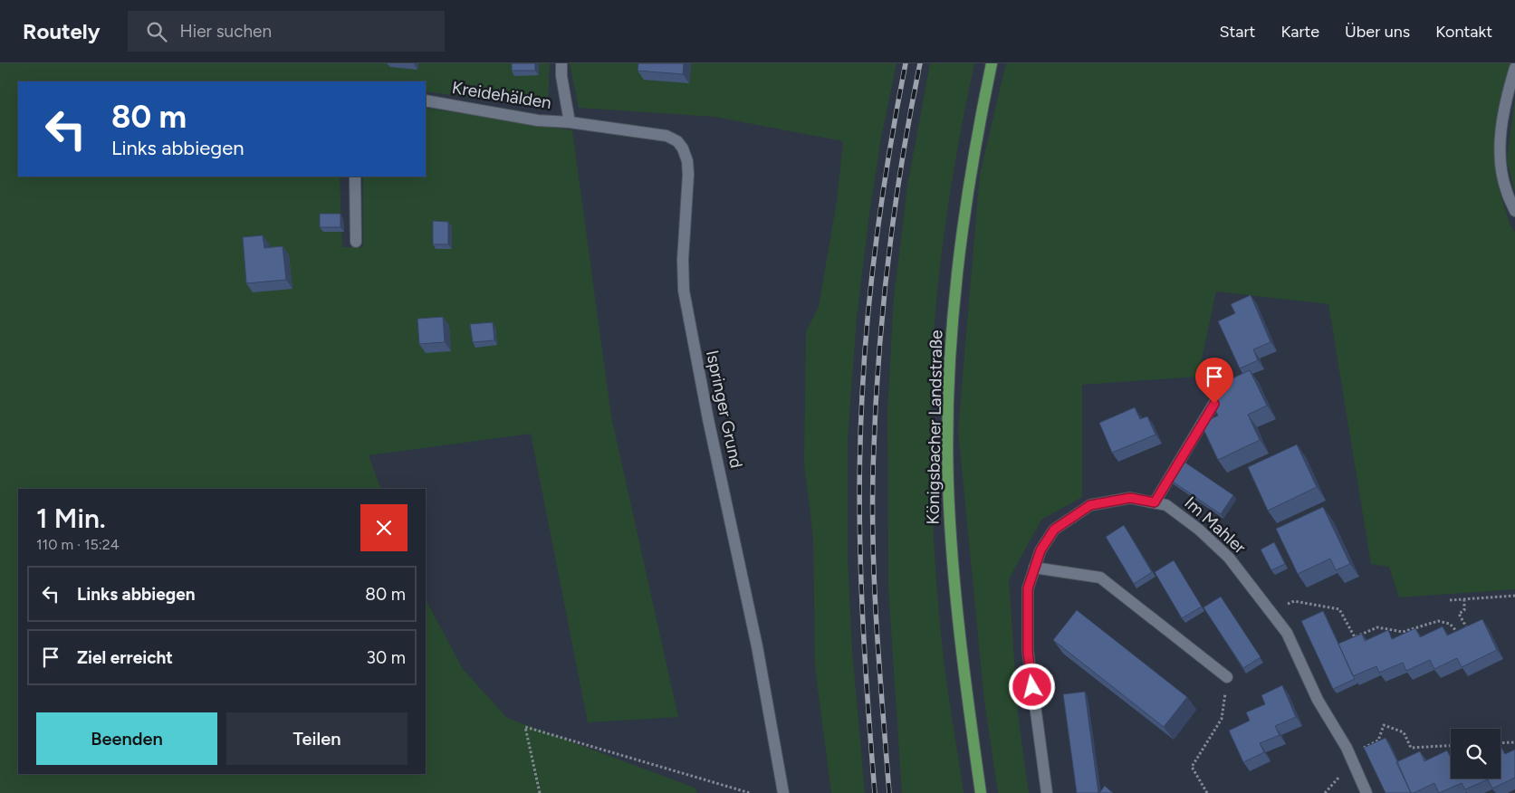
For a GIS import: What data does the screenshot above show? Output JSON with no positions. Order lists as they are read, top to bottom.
{
  "streets": {
    "main road": ["Königsbacher Landstraße"],
    "street": ["Kreidehälden", "Ispringer Grund", "Im Mahler"]
  },
  "crossings": [
    ["Kreidehälden", "Ispringer Grund"]
  ],
  "page": {
    "header": "Routely",
    "search": "Hier suchen",
    "nav": [
      "Start",
      "Karte",
      "Über uns",
      "Kontakt"
    ],
    "turn": ["80 m", "Links abbiegen"],
    "heading": ["1 Min.", "110 m · 15:24"],
    "list": [
      {
        "name": "Links abbiegen",
        "value": "80 m"
      },
      {
        "name": "Ziel erreicht",
        "value": "30 m"
      }
    ],
    "buttons": ["Beenden", "Teilen"]
  }
}
